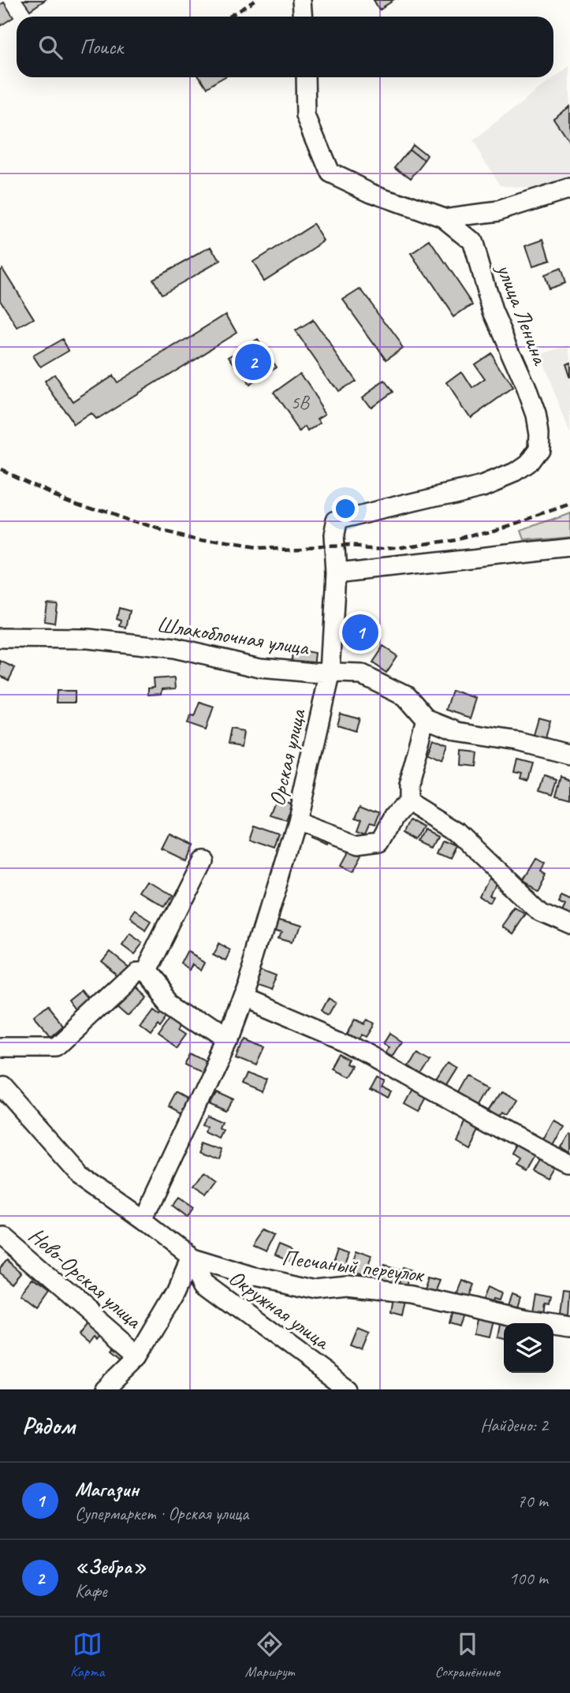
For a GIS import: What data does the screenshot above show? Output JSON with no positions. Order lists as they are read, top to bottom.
{
  "streets": {
    "street": [
      "улица Ленина",
      "Шлакоблочная улица",
      "Орская улица",
      "Песчаный переулок",
      "Ново-Орская улица",
      "Окружная улица"
    ]
  },
  "crossings": [
    ["улица Ленина", "Орская улица"],
    ["Шлакоблочная улица", "Орская улица"],
    ["Орская улица", "Песчаный переулок"],
    ["Песчаный переулок", "Окружная улица"]
  ],
  "house_numbers": ["5В"],
  "page": {
    "search": "Поиск",
    "pins": ["2", "1"],
    "heading": ["Рядом", "Найдено: 2"],
    "list": [
      {
        "mark": "1",
        "name": "Магазин",
        "note": "Супермаркет · Орская улица",
        "value": "70 m"
      },
      {
        "mark": "2",
        "name": "«Зебра»",
        "note": "Кафе",
        "value": "100 m"
      }
    ],
    "nav": ["Карта", "Маршрут", "Сохранённые"]
  }
}
